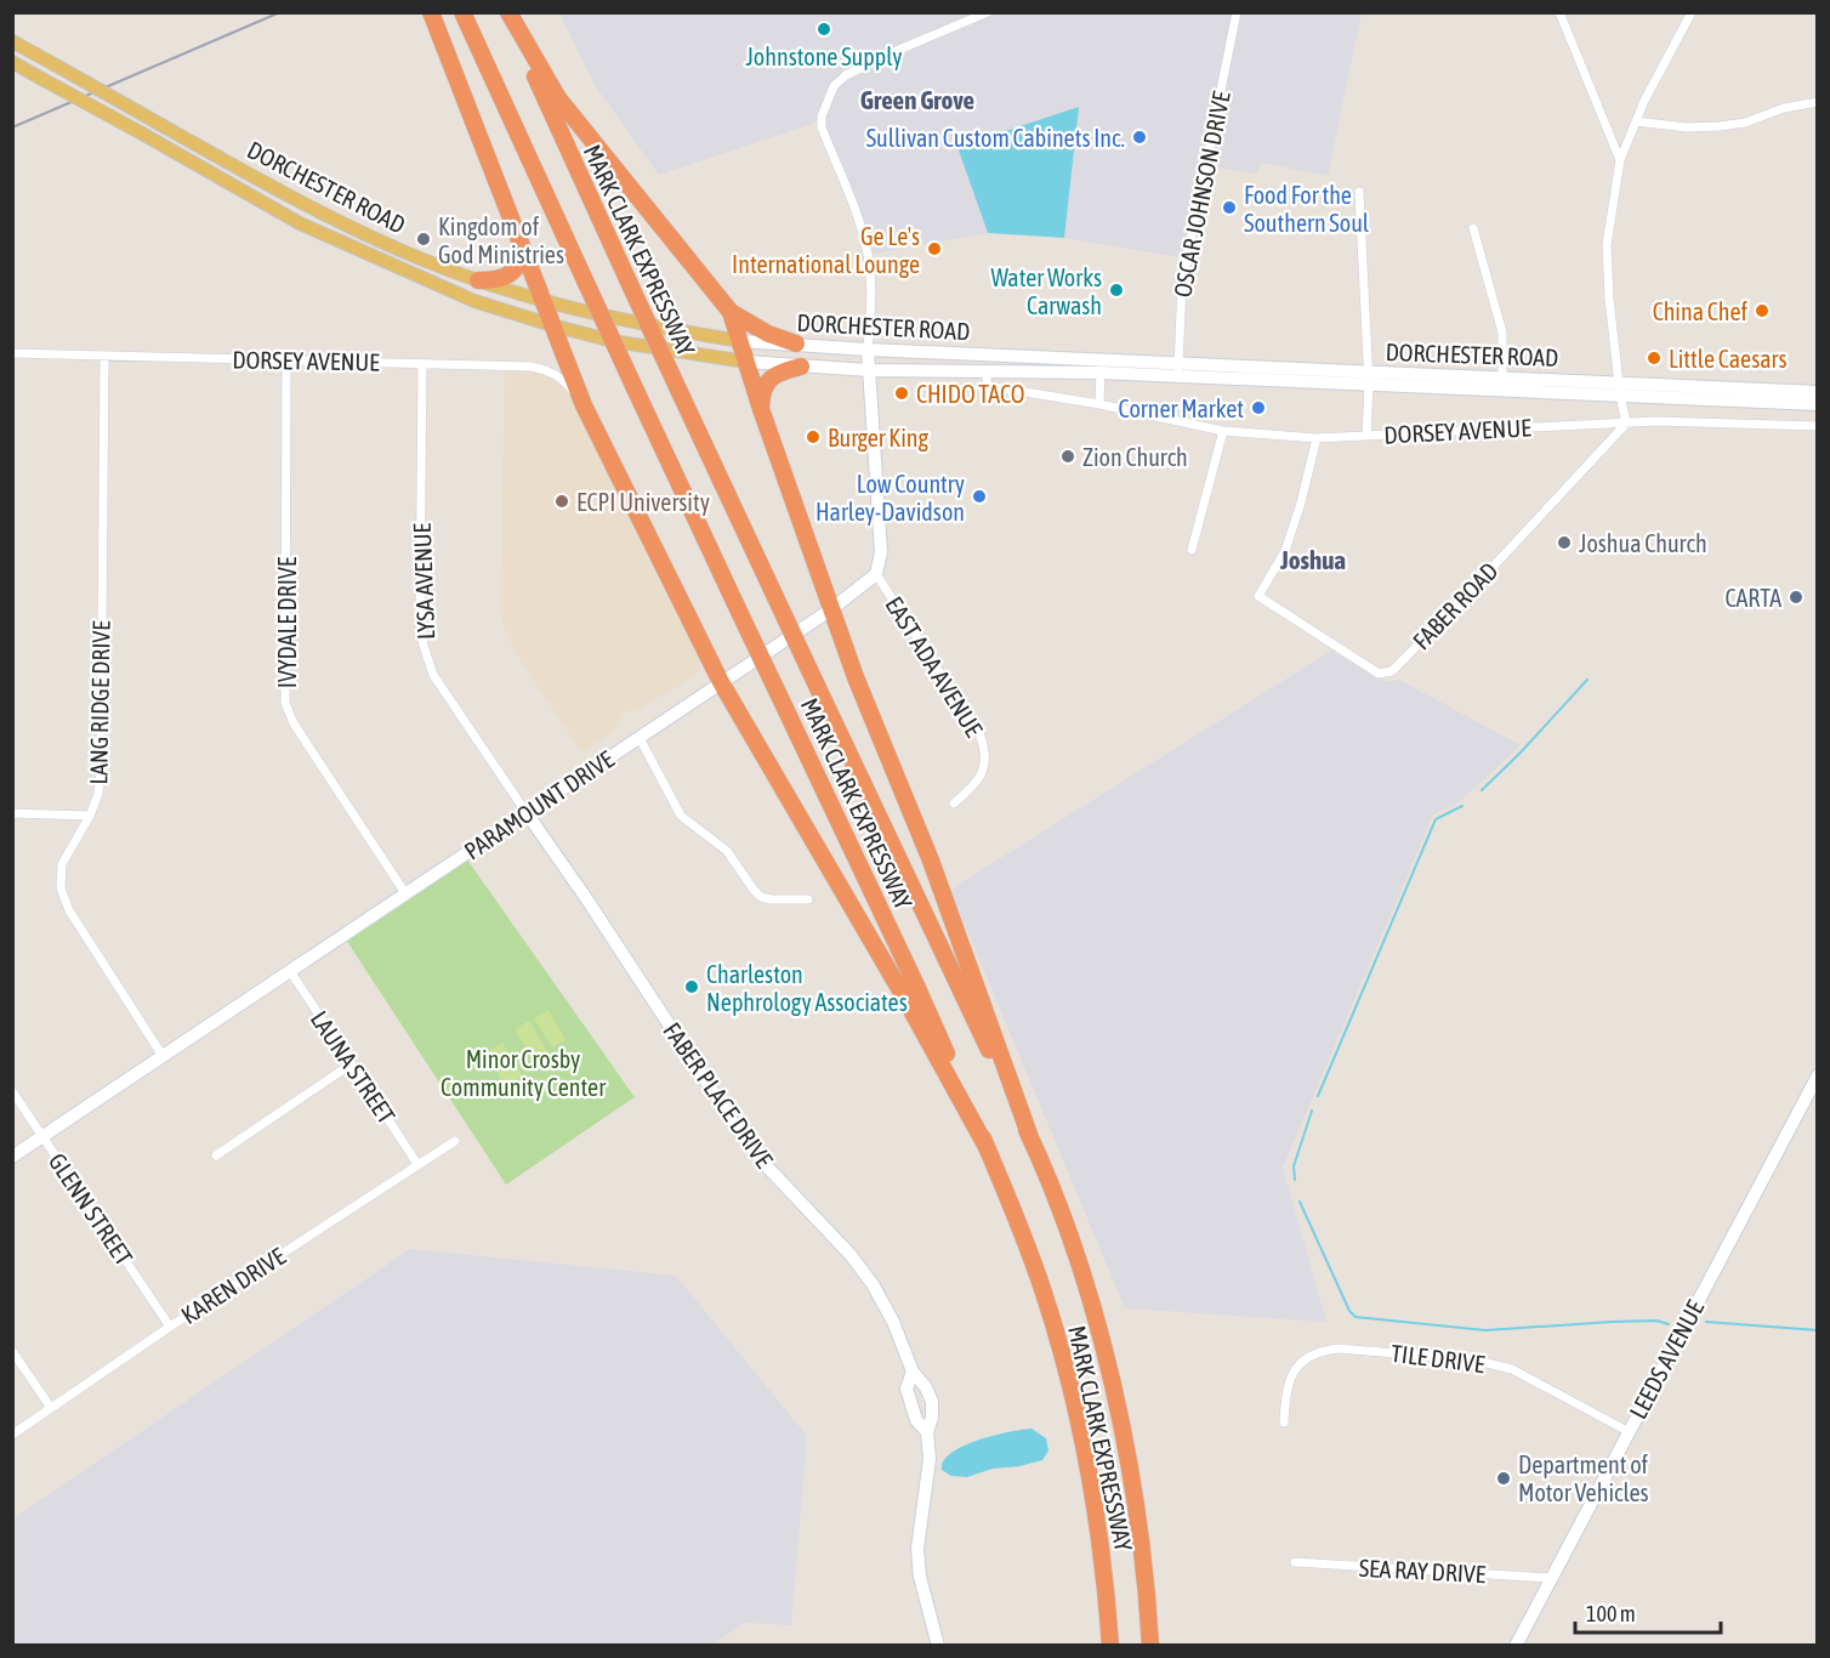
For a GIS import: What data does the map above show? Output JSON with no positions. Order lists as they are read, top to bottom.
{
  "streets": {
    "highway": ["MARK CLARK EXPRESSWAY"],
    "main road": ["DORCHESTER ROAD"],
    "street": [
      "OSCAR JOHNSON DRIVE",
      "DORSEY AVENUE",
      "LYSA AVENUE",
      "FABER ROAD",
      "IVYDALE DRIVE",
      "EAST ADA AVENUE",
      "LANG RIDGE DRIVE",
      "PARAMOUNT DRIVE",
      "LAUNA STREET",
      "FABER PLACE DRIVE",
      "GLENN STREET",
      "KAREN DRIVE",
      "TILE DRIVE",
      "LEEDS AVENUE",
      "SEA RAY DRIVE"
    ]
  },
  "crossings": [
    ["DORCHESTER ROAD", "OSCAR JOHNSON DRIVE"],
    ["DORCHESTER ROAD", "DORSEY AVENUE"],
    ["DORSEY AVENUE", "LYSA AVENUE"],
    ["DORSEY AVENUE", "FABER ROAD"],
    ["DORSEY AVENUE", "IVYDALE DRIVE"],
    ["DORSEY AVENUE", "LANG RIDGE DRIVE"],
    ["LYSA AVENUE", "PARAMOUNT DRIVE"],
    ["LYSA AVENUE", "FABER PLACE DRIVE"],
    ["IVYDALE DRIVE", "PARAMOUNT DRIVE"],
    ["EAST ADA AVENUE", "PARAMOUNT DRIVE"],
    ["LANG RIDGE DRIVE", "PARAMOUNT DRIVE"],
    ["PARAMOUNT DRIVE", "LAUNA STREET"],
    ["PARAMOUNT DRIVE", "FABER PLACE DRIVE"],
    ["PARAMOUNT DRIVE", "GLENN STREET"],
    ["LAUNA STREET", "KAREN DRIVE"],
    ["GLENN STREET", "KAREN DRIVE"],
    ["TILE DRIVE", "LEEDS AVENUE"],
    ["LEEDS AVENUE", "SEA RAY DRIVE"]
  ],
  "districts": ["Green Grove", "Joshua"],
  "parks": ["Minor Crosby Community Center"],
  "places": [
    "Johnstone Supply",
    "Sullivan Custom Cabinets Inc.",
    "Food For the Southern Soul",
    "Kingdom of God Ministries",
    "Ge Le's International Lounge",
    "Water Works Carwash",
    "China Chef",
    "Little Caesars",
    "CHIDO TACO",
    "Corner Market",
    "Burger King",
    "Zion Church",
    "Low Country Harley-Davidson",
    "ECPI University",
    "Joshua Church",
    "CARTA",
    "Charleston Nephrology Associates",
    "Department of Motor Vehicles"
  ],
  "scale_bar": "100 m"
}
